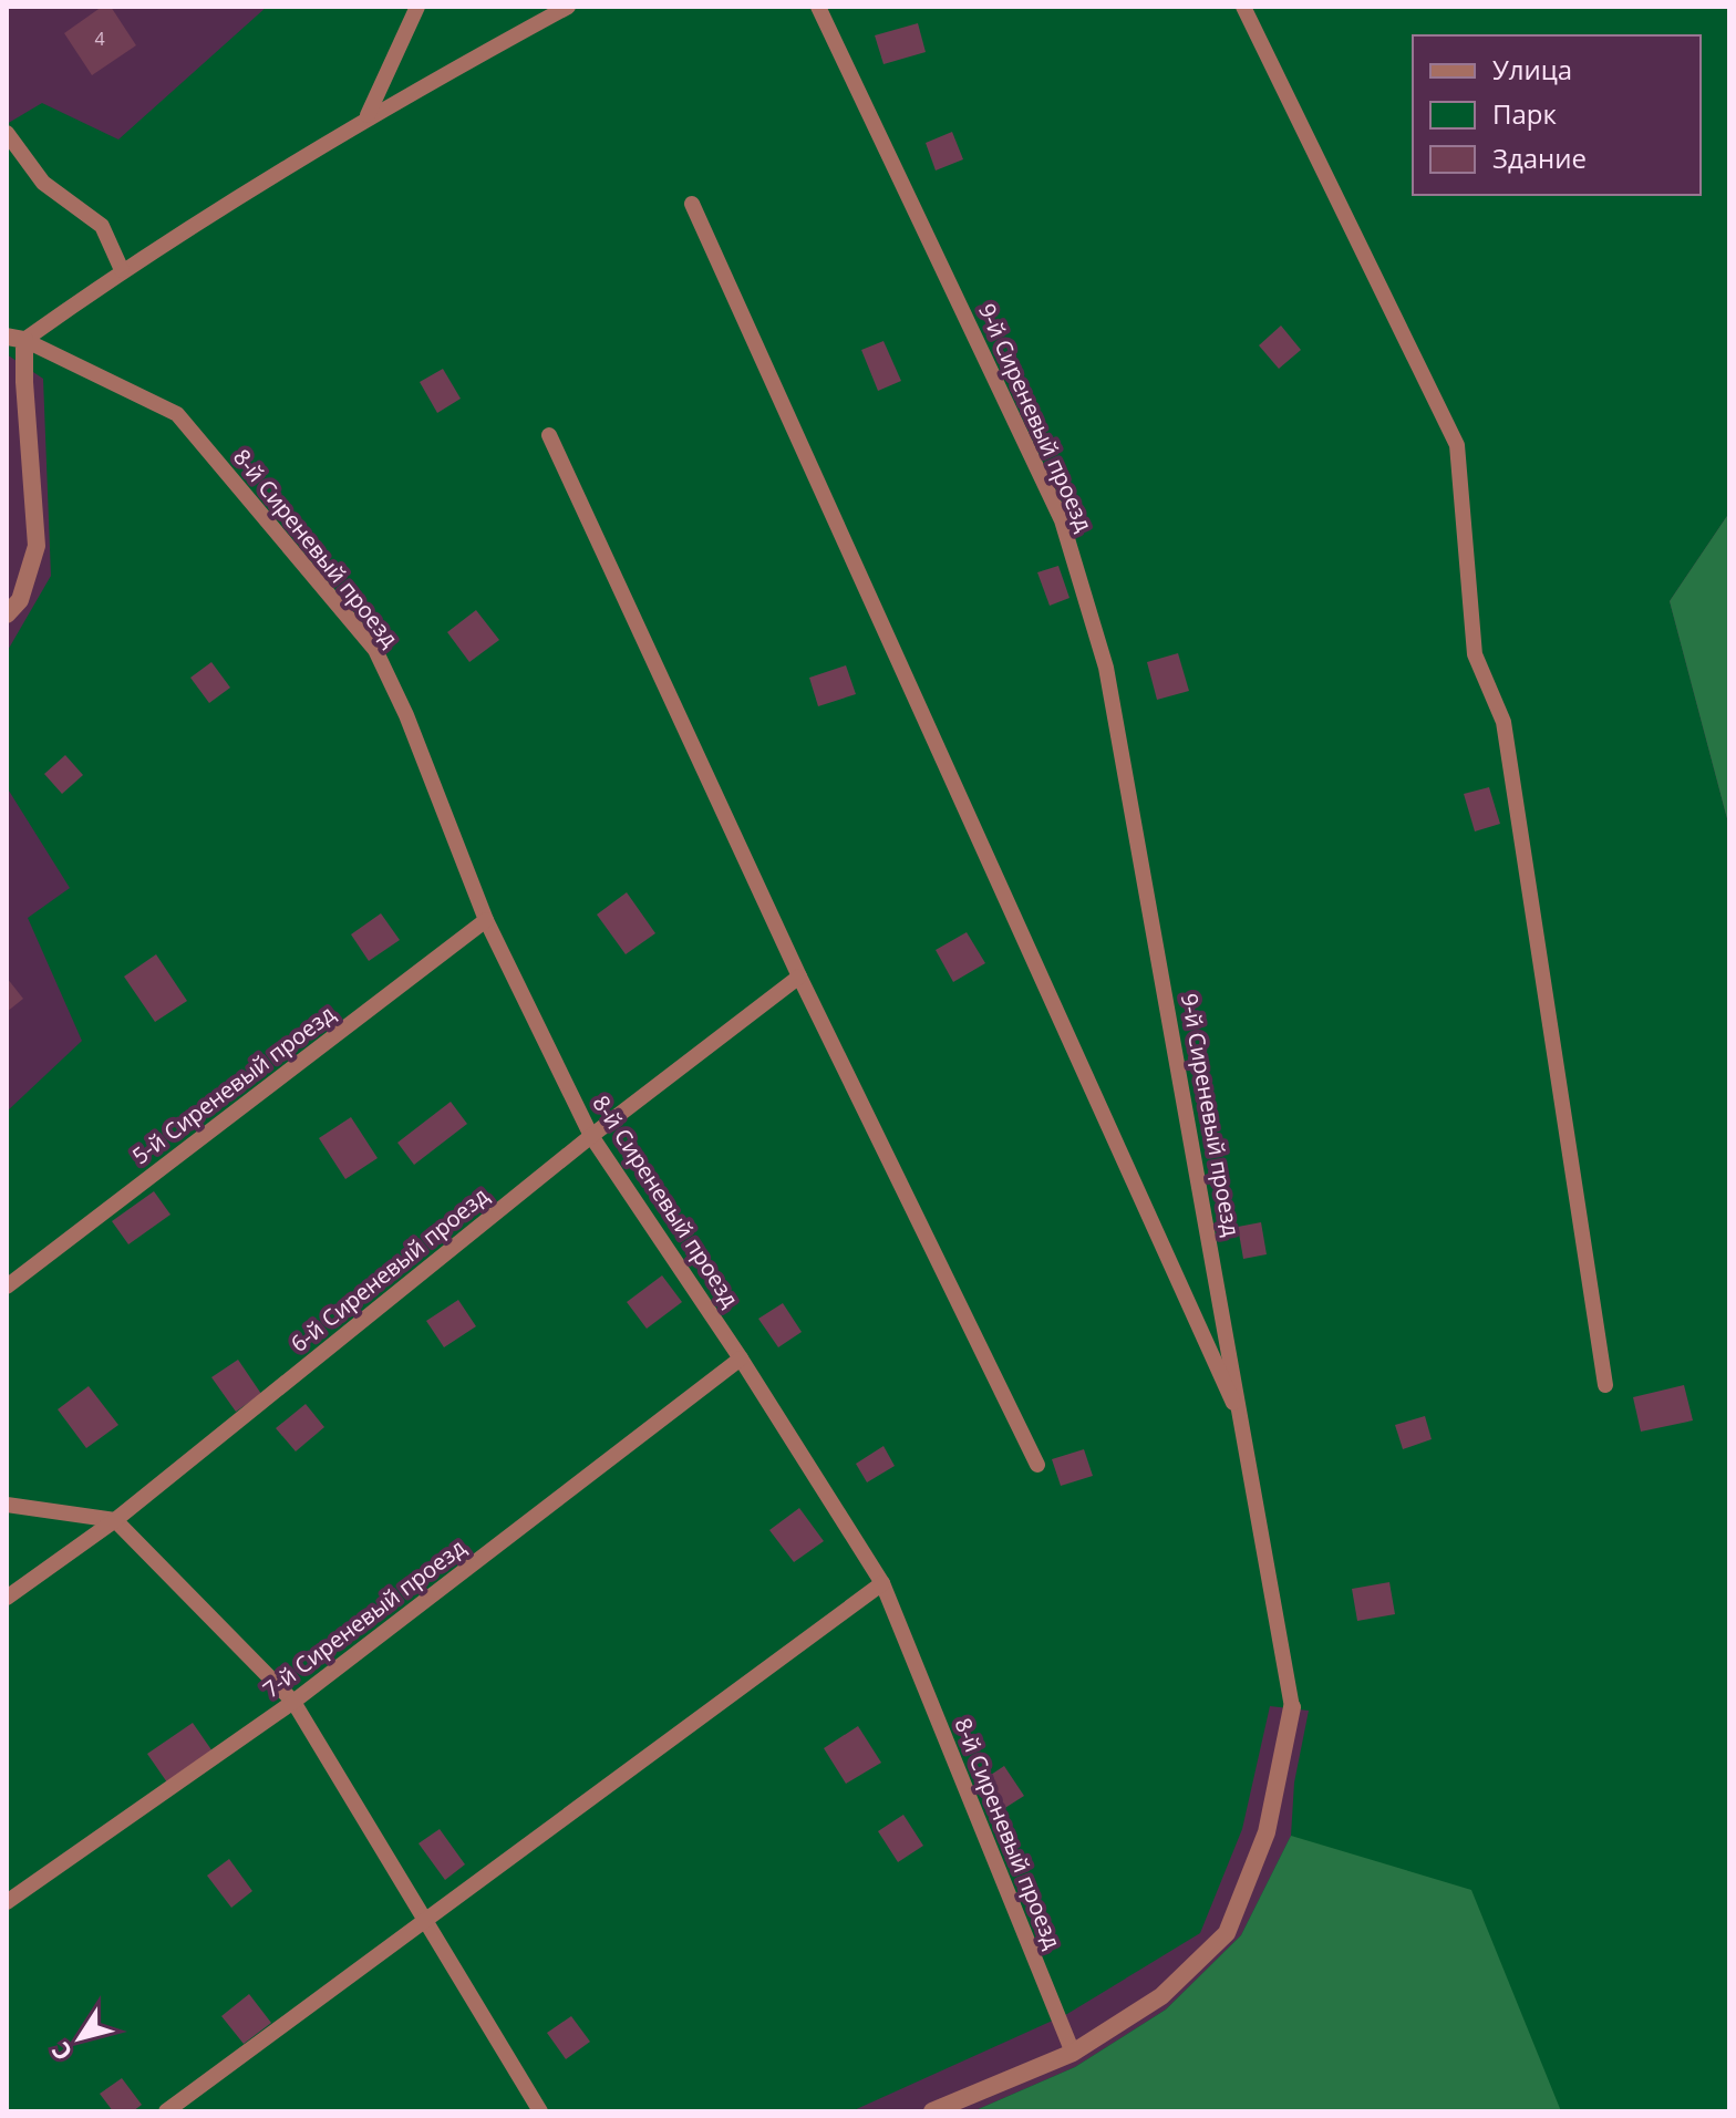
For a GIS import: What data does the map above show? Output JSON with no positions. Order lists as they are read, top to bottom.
{
  "streets": {
    "street": ["9-й Сиреневый проезд"],
    "lane": [
      "8-й Сиреневый проезд",
      "5-й Сиреневый проезд",
      "6-й Сиреневый проезд",
      "7-й Сиреневый проезд"
    ]
  },
  "crossings": [
    ["9-й Сиреневый проезд", "8-й Сиреневый проезд"],
    ["8-й Сиреневый проезд", "5-й Сиреневый проезд"],
    ["8-й Сиреневый проезд", "6-й Сиреневый проезд"],
    ["8-й Сиреневый проезд", "7-й Сиреневый проезд"]
  ],
  "house_numbers": ["4"],
  "legend": ["Улица", "Парк", "Здание"],
  "north": "bottom left"
}
